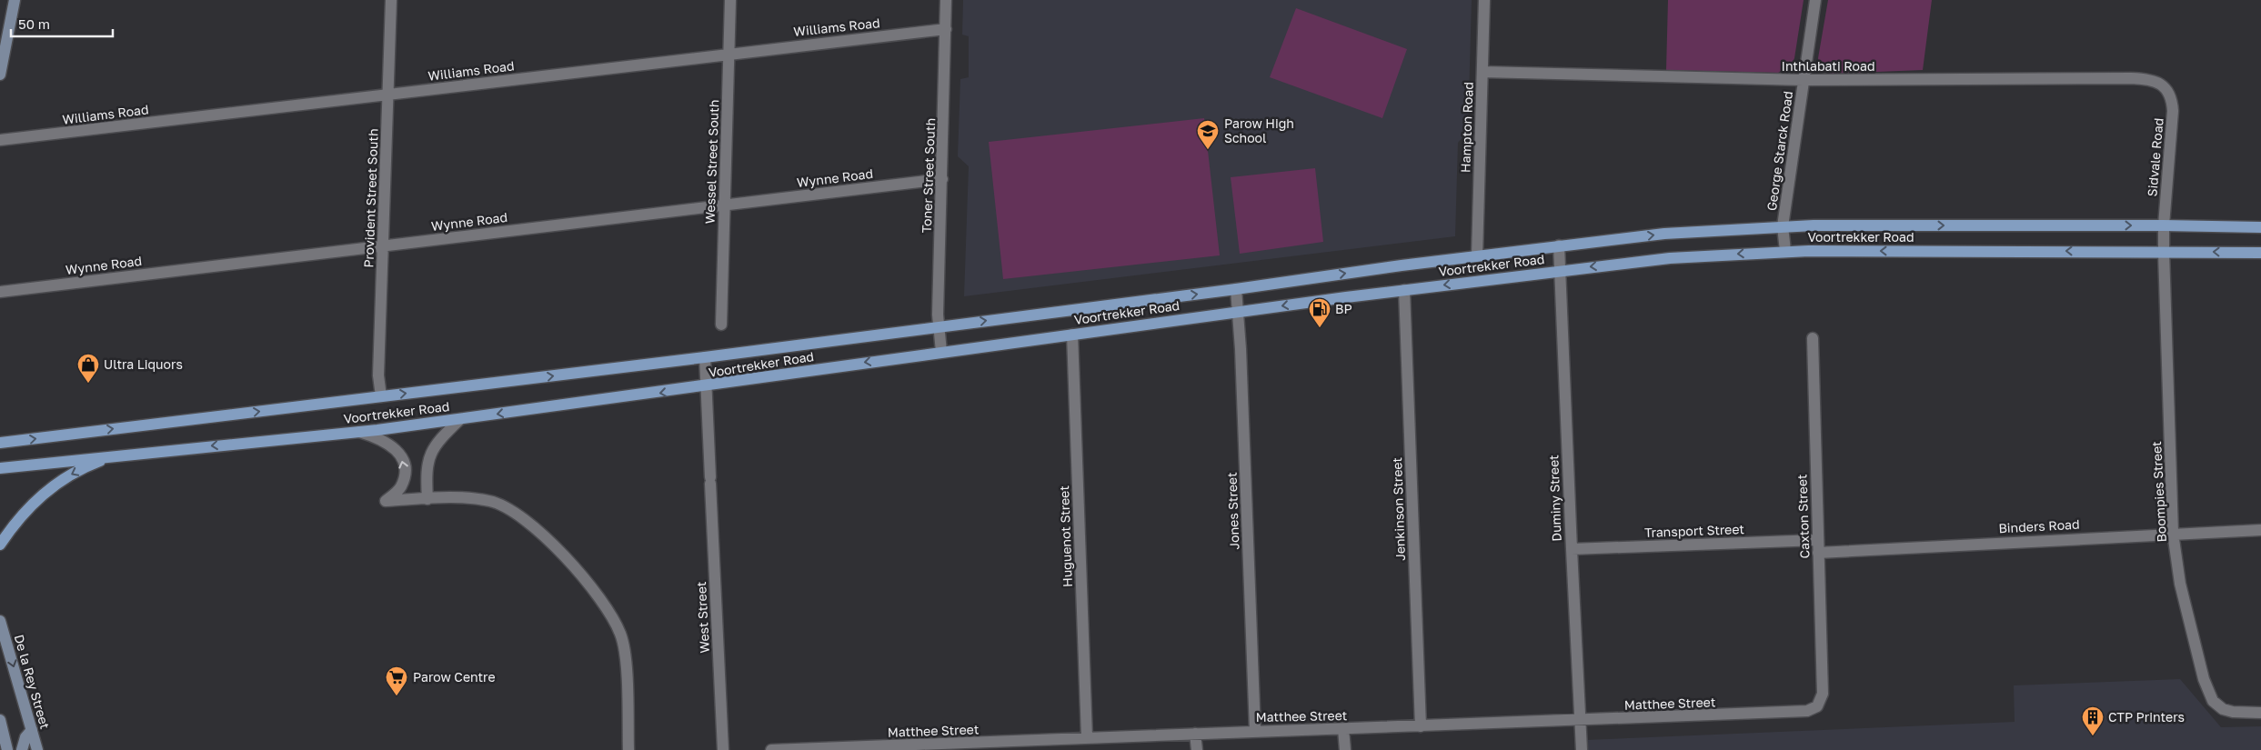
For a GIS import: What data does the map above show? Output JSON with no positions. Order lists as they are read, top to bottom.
{
  "streets": {
    "main road": ["Voortrekker Road", "De la Rey Street"],
    "street": [
      "Williams Road",
      "Inthlabati Road",
      "Hampton Road",
      "George Starck Road",
      "Sidvale Road",
      "Wessel Street South",
      "Toner Street South",
      "Wynne Road",
      "Provident Street South",
      "Boompies Street",
      "Duminy Street",
      "Jenkinson Street",
      "Jones Street",
      "Caxton Street",
      "Binders Road",
      "Transport Street",
      "Huguenot Street",
      "West Street",
      "Matthee Street"
    ]
  },
  "crossings": [
    ["Williams Road", "Wessel Street South"],
    ["Williams Road", "Toner Street South"],
    ["Williams Road", "Provident Street South"],
    ["Inthlabati Road", "Hampton Road"],
    ["Inthlabati Road", "George Starck Road"],
    ["Inthlabati Road", "Sidvale Road"],
    ["Hampton Road", "Voortrekker Road"],
    ["George Starck Road", "Voortrekker Road"],
    ["Sidvale Road", "Voortrekker Road"],
    ["Sidvale Road", "Boompies Street"],
    ["Wessel Street South", "Wynne Road"],
    ["Toner Street South", "Wynne Road"],
    ["Toner Street South", "Voortrekker Road"],
    ["Wynne Road", "Provident Street South"],
    ["Provident Street South", "Voortrekker Road"],
    ["Voortrekker Road", "Boompies Street"],
    ["Voortrekker Road", "Duminy Street"],
    ["Voortrekker Road", "Jenkinson Street"],
    ["Voortrekker Road", "Jones Street"],
    ["Voortrekker Road", "Huguenot Street"],
    ["Voortrekker Road", "West Street"],
    ["Boompies Street", "Binders Road"],
    ["Duminy Street", "Transport Street"],
    ["Duminy Street", "Matthee Street"],
    ["Jenkinson Street", "Matthee Street"],
    ["Jones Street", "Matthee Street"],
    ["Caxton Street", "Binders Road"],
    ["Caxton Street", "Transport Street"],
    ["Caxton Street", "Matthee Street"],
    ["Huguenot Street", "Matthee Street"]
  ],
  "one_way": ["De la Rey Street"],
  "places": {
    "school or university": ["Parow High School"],
    "fuel station": ["BP"],
    "shop": ["Ultra Liquors"],
    "supermarket": ["Parow Centre"],
    "building": ["CTP Printers"]
  },
  "scale_bar": "50 m"
}
